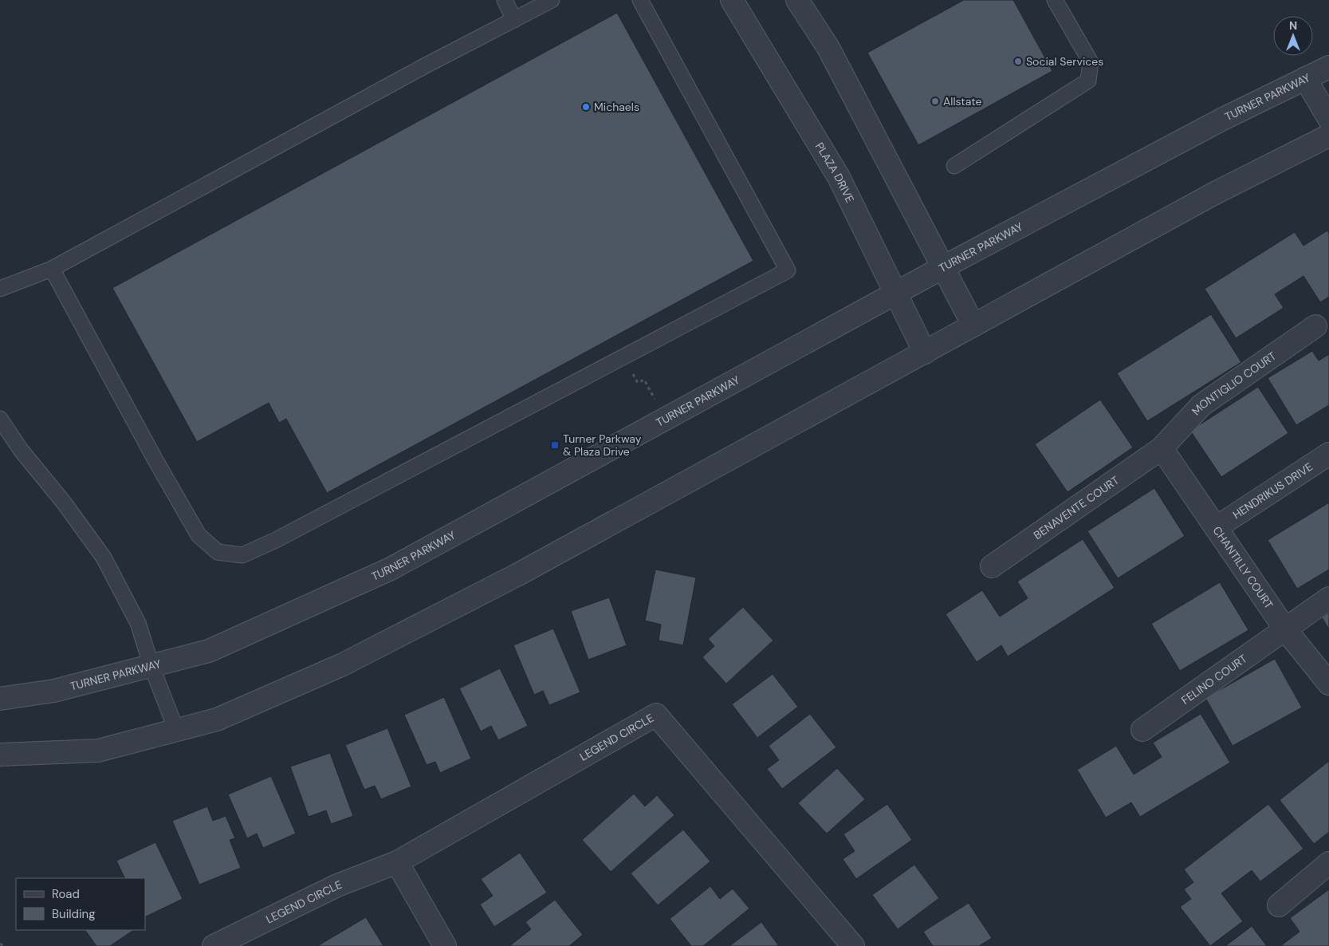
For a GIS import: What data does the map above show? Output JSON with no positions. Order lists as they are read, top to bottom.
{
  "streets": {
    "street": [
      "TURNER PARKWAY",
      "PLAZA DRIVE",
      "MONTIGLIO COURT",
      "HENDRIKUS DRIVE",
      "BENAVENTE COURT",
      "CHANTILLY COURT",
      "FELINO COURT",
      "LEGEND CIRCLE"
    ]
  },
  "crossings": [
    ["TURNER PARKWAY", "PLAZA DRIVE"],
    ["MONTIGLIO COURT", "BENAVENTE COURT"],
    ["MONTIGLIO COURT", "CHANTILLY COURT"],
    ["HENDRIKUS DRIVE", "CHANTILLY COURT"],
    ["BENAVENTE COURT", "CHANTILLY COURT"],
    ["CHANTILLY COURT", "FELINO COURT"]
  ],
  "places": {
    "other": ["Social Services", "Allstate", "Michaels"],
    "transit": ["Turner Parkway & Plaza Drive"]
  },
  "legend": ["Road", "Building"],
  "north": "top"
}
